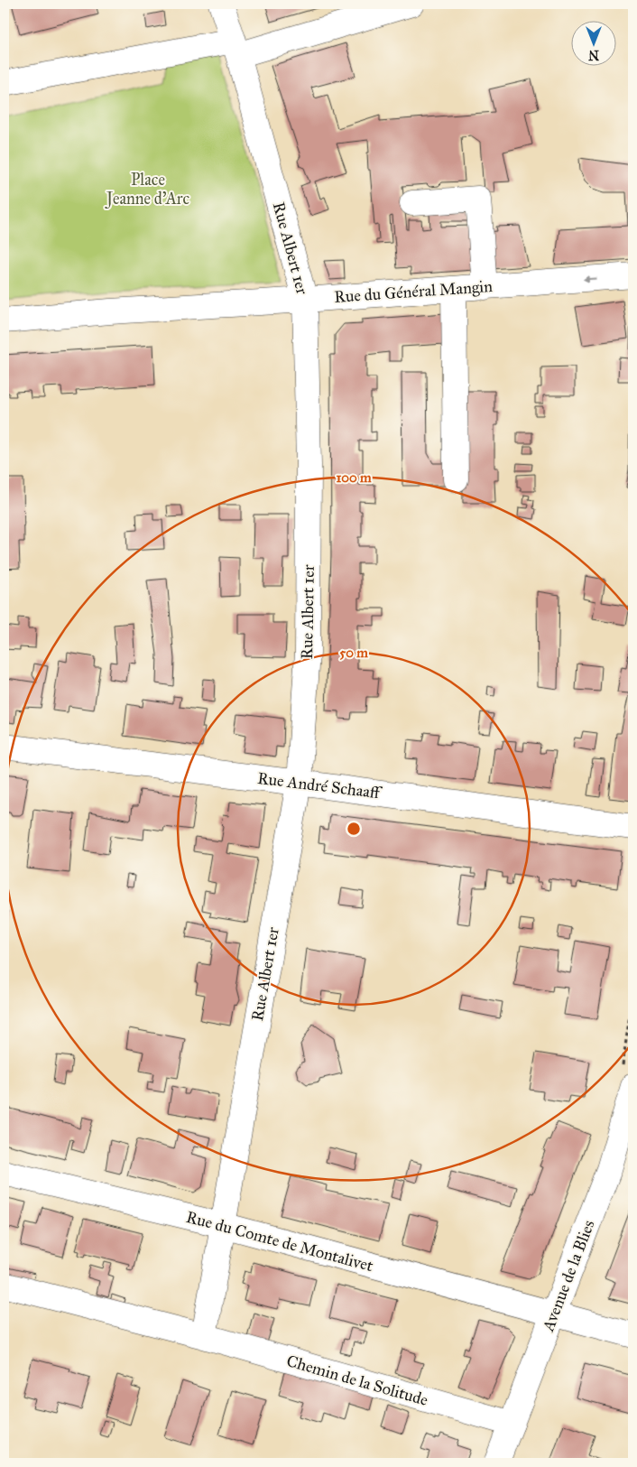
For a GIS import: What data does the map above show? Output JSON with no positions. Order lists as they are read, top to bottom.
{
  "streets": {
    "street": [
      "Rue Albert 1er",
      "Rue du Général Mangin",
      "Rue André Schaaff",
      "Rue du Comte de Montalivet",
      "Avenue de la Blies",
      "Chemin de la Solitude"
    ]
  },
  "crossings": [
    ["Rue Albert 1er", "Rue du Général Mangin"],
    ["Rue Albert 1er", "Rue André Schaaff"],
    ["Rue Albert 1er", "Rue du Comte de Montalivet"],
    ["Rue du Comte de Montalivet", "Avenue de la Blies"],
    ["Avenue de la Blies", "Chemin de la Solitude"]
  ],
  "parks": ["Place Jeanne d'Arc"],
  "north": "bottom",
  "rings": ["100 m", "50 m"]
}
